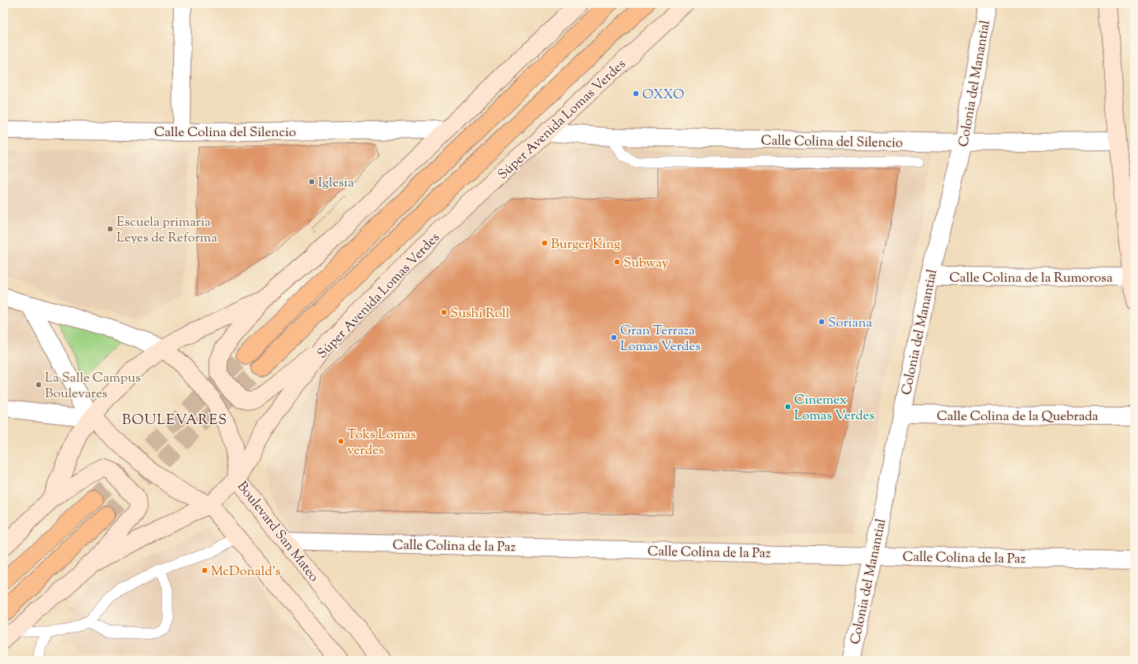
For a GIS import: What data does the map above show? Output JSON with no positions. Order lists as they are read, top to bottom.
{
  "streets": {
    "main road": ["Súper Avenida Lomas Verdes", "Boulevard San Mateo"],
    "street": [
      "Colonia del Manantial",
      "Calle Colina del Silencio",
      "Calle Colina de la Rumorosa",
      "Calle Colina de la Quebrada",
      "Calle Colina de la Paz"
    ]
  },
  "crossings": [
    ["Colonia del Manantial", "Calle Colina del Silencio"],
    ["Colonia del Manantial", "Calle Colina de la Rumorosa"],
    ["Colonia del Manantial", "Calle Colina de la Quebrada"],
    ["Colonia del Manantial", "Calle Colina de la Paz"],
    ["Súper Avenida Lomas Verdes", "Calle Colina del Silencio"],
    ["Súper Avenida Lomas Verdes", "Boulevard San Mateo"],
    ["Boulevard San Mateo", "Calle Colina de la Paz"]
  ],
  "districts": ["BOULEVARES"],
  "places": [
    "OXXO",
    "Iglesia",
    "Escuela primaria Leyes de Reforma",
    "Burger King",
    "Subway",
    "Sushi Roll",
    "Soriana",
    "Gran Terraza Lomas Verdes",
    "La Salle Campus Boulevares",
    "Cinemex Lomas Verdes",
    "Toks Lomas verdes",
    "McDonald's"
  ]
}
